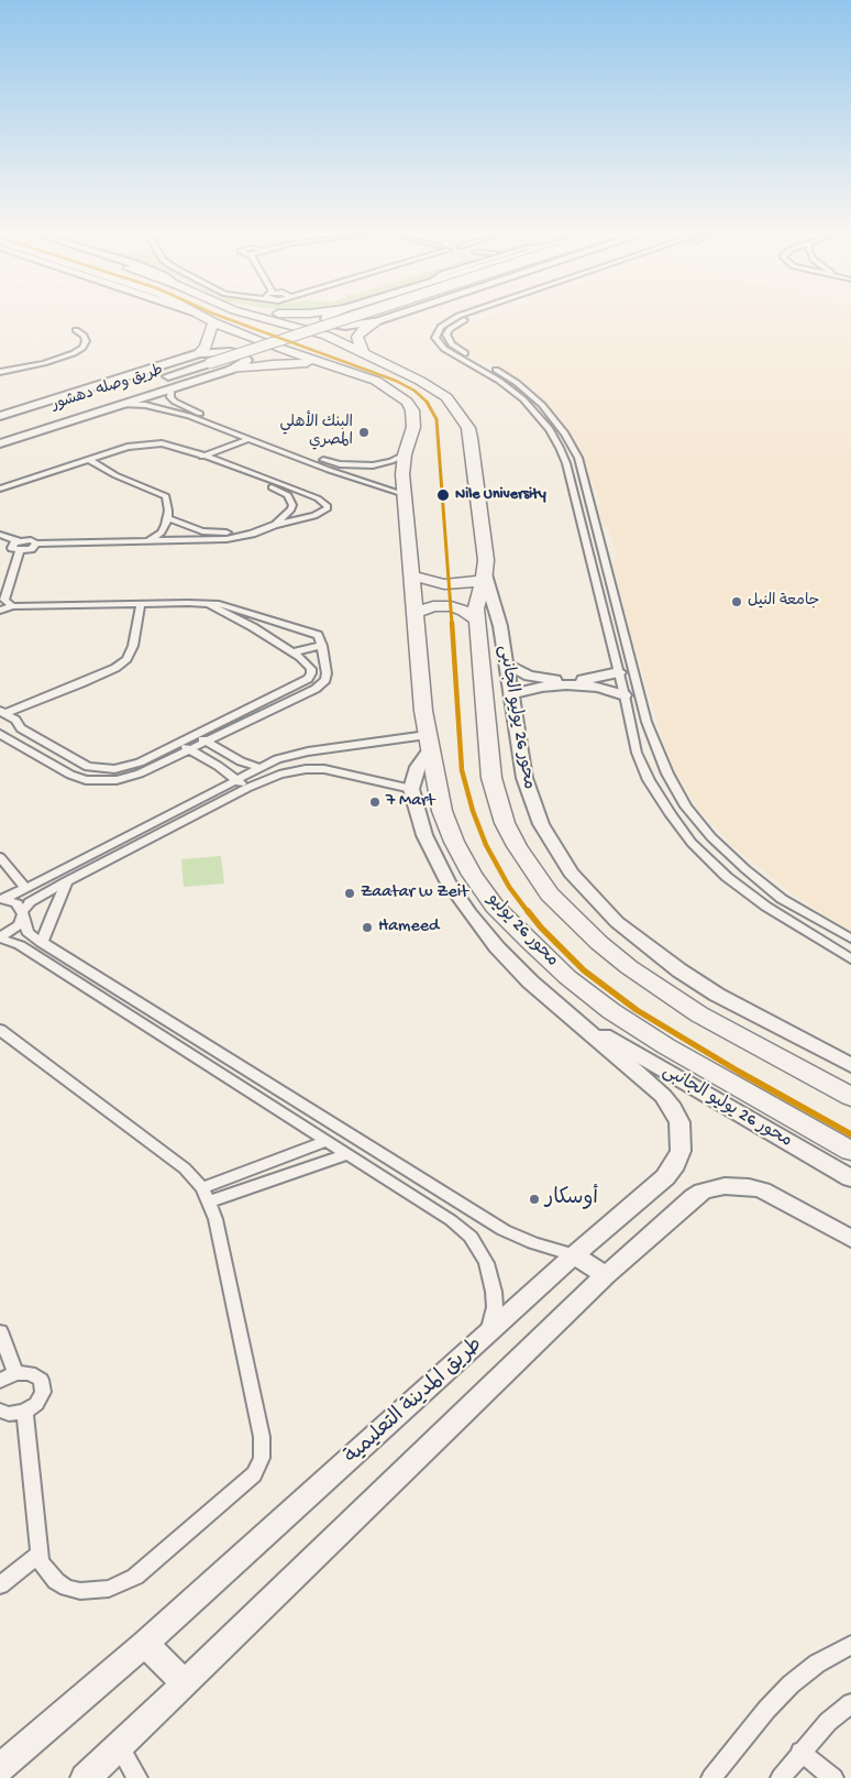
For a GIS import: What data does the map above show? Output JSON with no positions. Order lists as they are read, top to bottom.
{
  "streets": {
    "highway": ["محور 26 يوليو"],
    "main road": ["طريق وصله دهشور", "محور 26 يوليو الجانبى", "طريق المدينة التعليمية"]
  },
  "crossings": [
    ["محور 26 يوليو الجانبى", "طريق المدينة التعليمية"]
  ],
  "places": [
    "البنك الأهلي المصري",
    "Nile University",
    "جامعة النيل",
    "7 Mart",
    "Zaatar w Zeit",
    "Hameed",
    "أوسكار"
  ]
}
